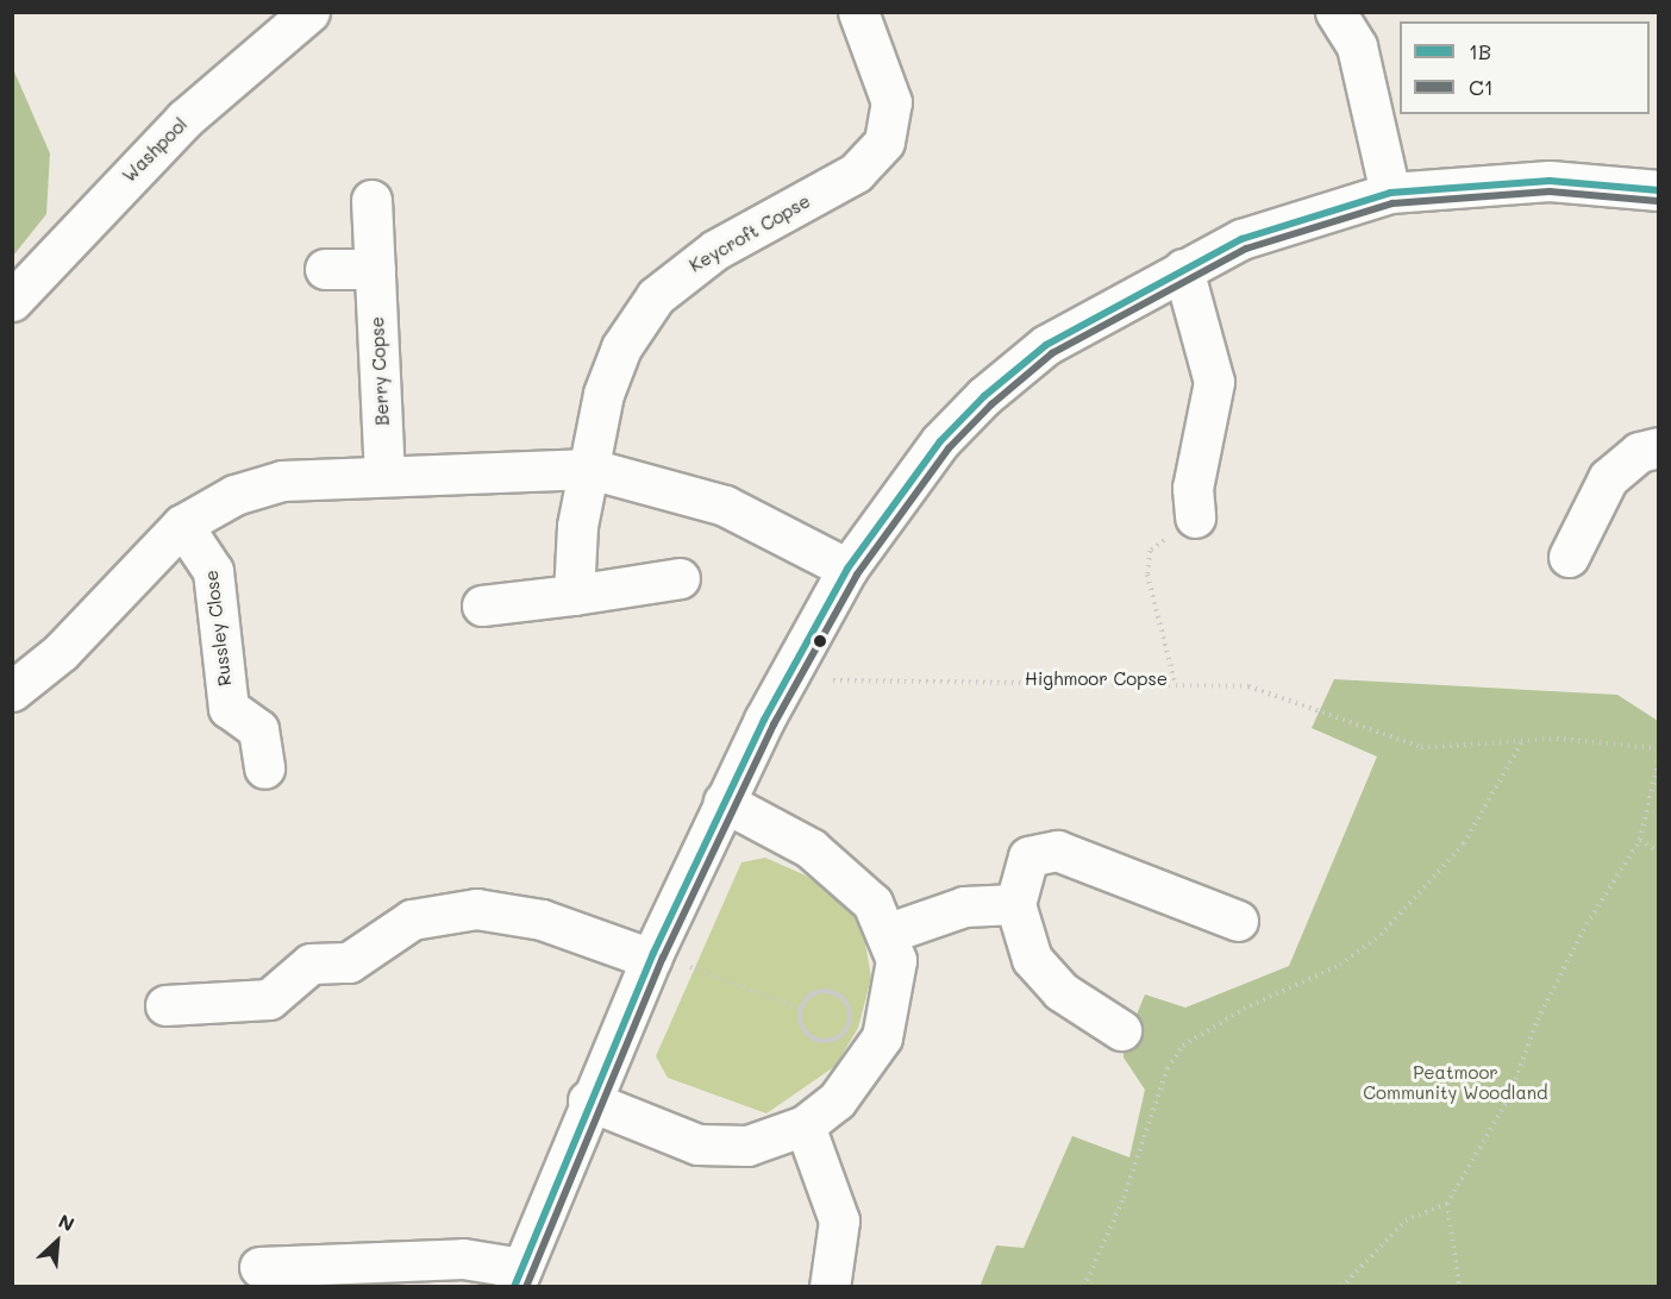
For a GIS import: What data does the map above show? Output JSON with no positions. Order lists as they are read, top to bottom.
{
  "streets": {
    "street": [
      "Washpool",
      "Keycroft Copse",
      "Berry Copse",
      "Russley Close"
    ],
    "path": ["Highmoor Copse"]
  },
  "parks": ["Peatmoor Community Woodland"],
  "lines": ["transit line 1B", "transit line C1"],
  "legend": ["1B", "C1"],
  "north": "top right"
}
